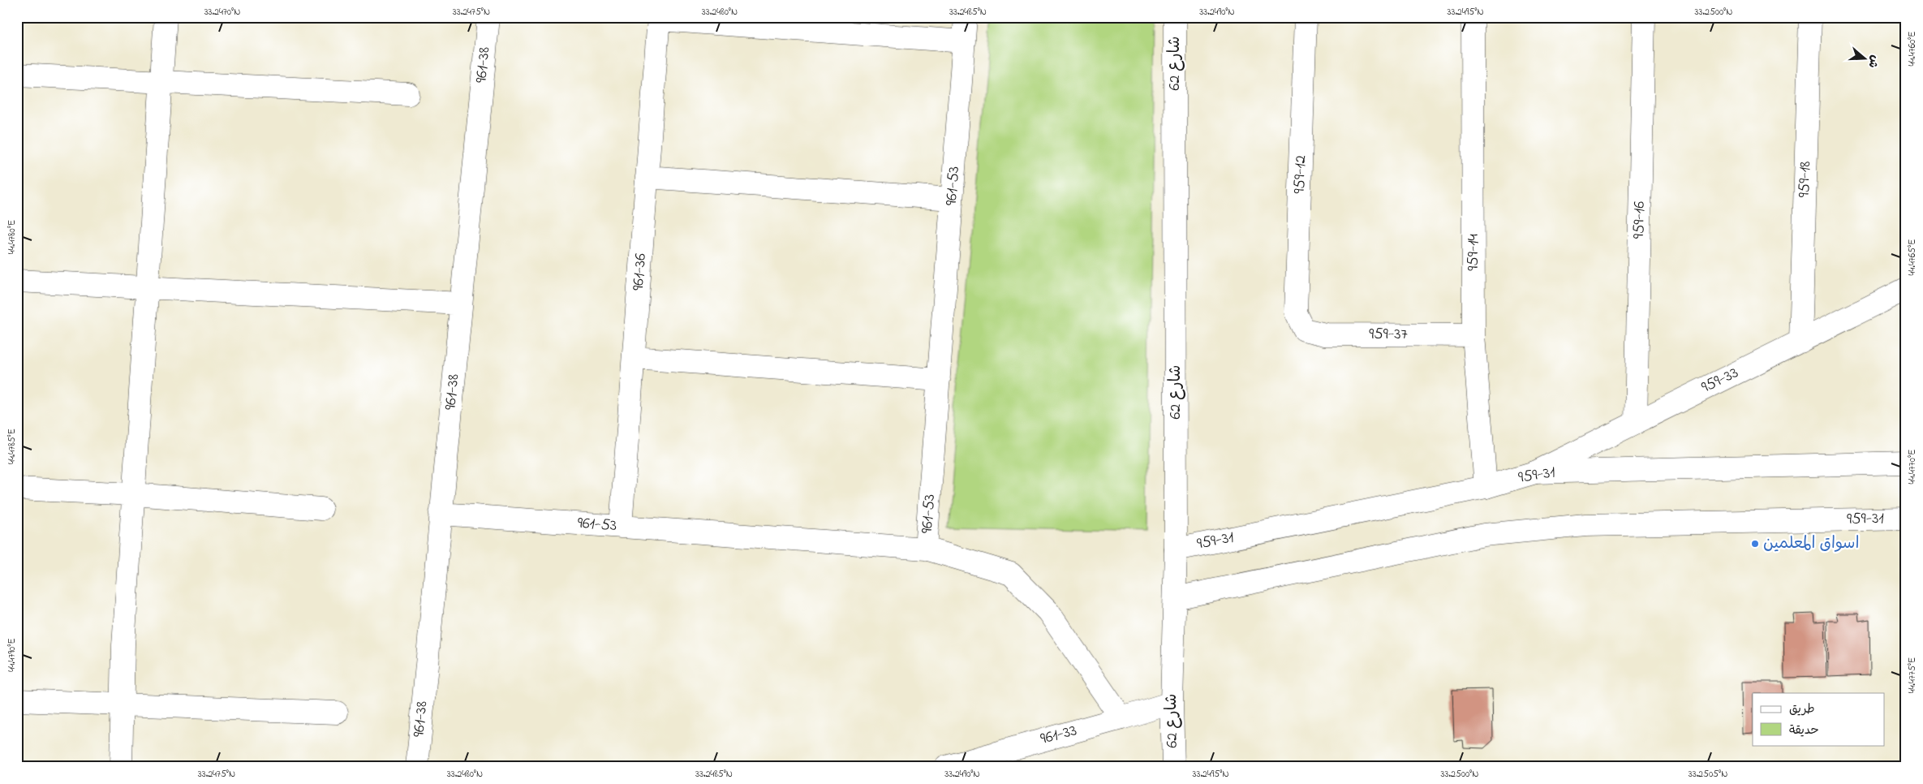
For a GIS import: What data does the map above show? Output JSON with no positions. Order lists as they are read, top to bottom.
{
  "streets": {
    "street": [
      "شارع 62",
      "961-38",
      "959-12",
      "959-18",
      "961-53",
      "959-16",
      "959-14",
      "961-36",
      "959-37",
      "959-33",
      "959-31",
      "961-33"
    ]
  },
  "crossings": [
    ["شارع 62", "959-31"],
    ["شارع 62", "961-33"],
    ["961-38", "961-53"],
    ["959-12", "959-37"],
    ["959-18", "959-33"],
    ["961-53", "961-36"],
    ["959-16", "959-33"],
    ["959-14", "959-37"],
    ["959-14", "959-31"],
    ["959-33", "959-31"]
  ],
  "places": ["اسواق المعلمين"],
  "legend": ["طريق", "حديقة"],
  "north": "right",
  "coordinates": [
    "33.2470°N",
    "33.2475°N",
    "33.2480°N",
    "33.2485°N",
    "33.2490°N",
    "33.2495°N",
    "33.2500°N",
    "44.4760°E",
    "44.4780°E",
    "44.4765°E",
    "44.4785°E",
    "44.4770°E",
    "44.4790°E",
    "44.4775°E",
    "33.2505°N"
  ]
}
